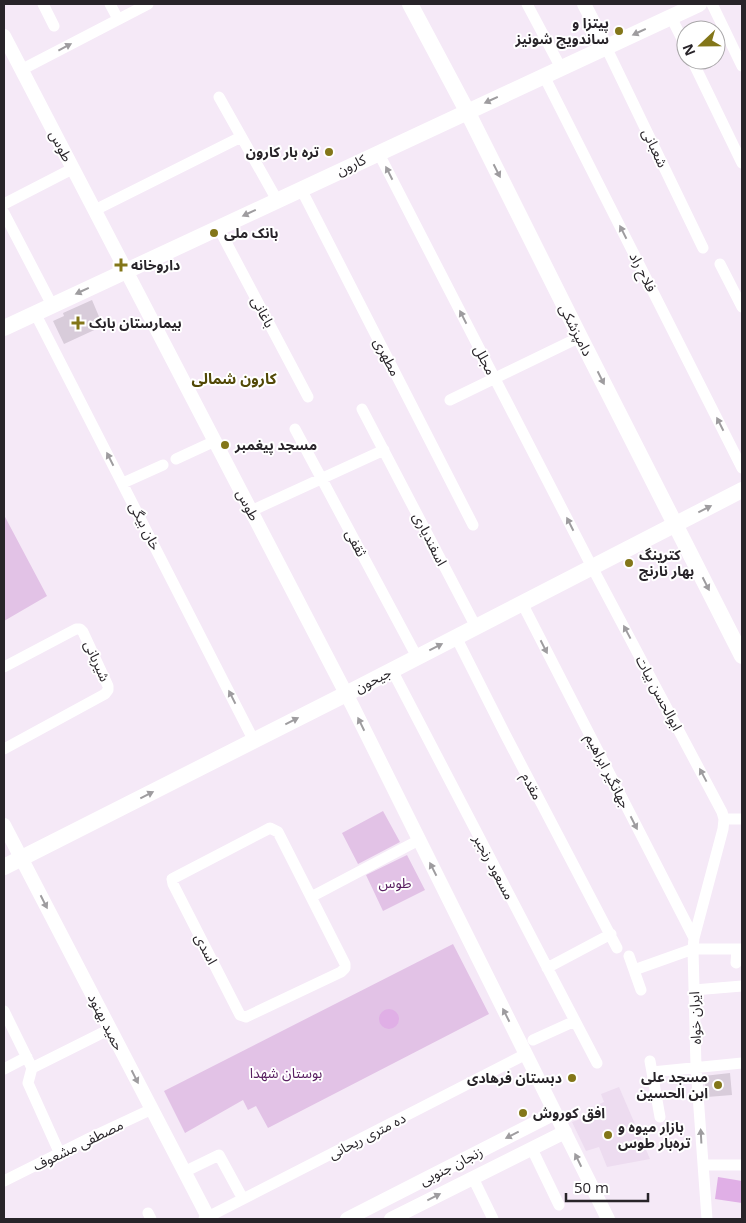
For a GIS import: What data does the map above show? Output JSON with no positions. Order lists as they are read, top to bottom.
{
  "streets": {
    "main road": ["کارون", "دامپزشکی", "جیحون"],
    "street": [
      "طوس",
      "شعبانی",
      "فلاح راد",
      "باغانی",
      "مطهری",
      "مجلل",
      "خان بیگی",
      "اسفندیاری",
      "ثقفی",
      "شیربانی",
      "ابوالحسن بیات",
      "جهانگیر ابراهیم",
      "مقدم",
      "مسعود رنجبر",
      "اسدی",
      "ایران خواه",
      "حمید بهنود",
      "ده متری ریحانی",
      "مصطفی مشعوف",
      "زنجان جنوبی"
    ]
  },
  "crossings": [
    ["طوس", "کارون"],
    ["طوس", "جیحون"],
    ["طوس", "ده متری ریحانی"],
    ["طوس", "زنجان جنوبی"],
    ["شعبانی", "کارون"],
    ["کارون", "فلاح راد"],
    ["کارون", "باغانی"],
    ["کارون", "دامپزشکی"],
    ["کارون", "مطهری"],
    ["کارون", "مجلل"],
    ["کارون", "خان بیگی"],
    ["دامپزشکی", "جیحون"],
    ["مجلل", "جیحون"],
    ["مجلل", "ابوالحسن بیات"],
    ["خان بیگی", "جیحون"],
    ["اسفندیاری", "جیحون"],
    ["ثقفی", "جیحون"],
    ["جیحون", "ابوالحسن بیات"],
    ["جیحون", "جهانگیر ابراهیم"],
    ["جیحون", "مقدم"],
    ["جیحون", "مسعود رنجبر"],
    ["جیحون", "حمید بهنود"],
    ["ابوالحسن بیات", "ایران خواه"],
    ["جهانگیر ابراهیم", "ایران خواه"],
    ["حمید بهنود", "ده متری ریحانی"],
    ["حمید بهنود", "مصطفی مشعوف"]
  ],
  "one_way": [
    "طوس",
    "کارون",
    "فلاح راد",
    "دامپزشکی",
    "مجلل",
    "خان بیگی",
    "جیحون",
    "ابوالحسن بیات",
    "جهانگیر ابراهیم"
  ],
  "districts": ["کارون شمالی"],
  "parks": ["طوس", "بوستان شهدا"],
  "places": {
    "other": [
      "پیتزا و ساندویچ شونیز",
      "تره بار کارون",
      "بانک ملی",
      "مسجد پیغمبر",
      "کترینگ بهار نارنج",
      "دبستان فرهادی",
      "مسجد علی ابن الحسین",
      "افق کوروش",
      "بازار میوه و تره‌بار طوس"
    ],
    "health": ["داروخانه", "بیمارستان بابک"]
  },
  "scale_bar": "50 m",
  "north": "left"
}
